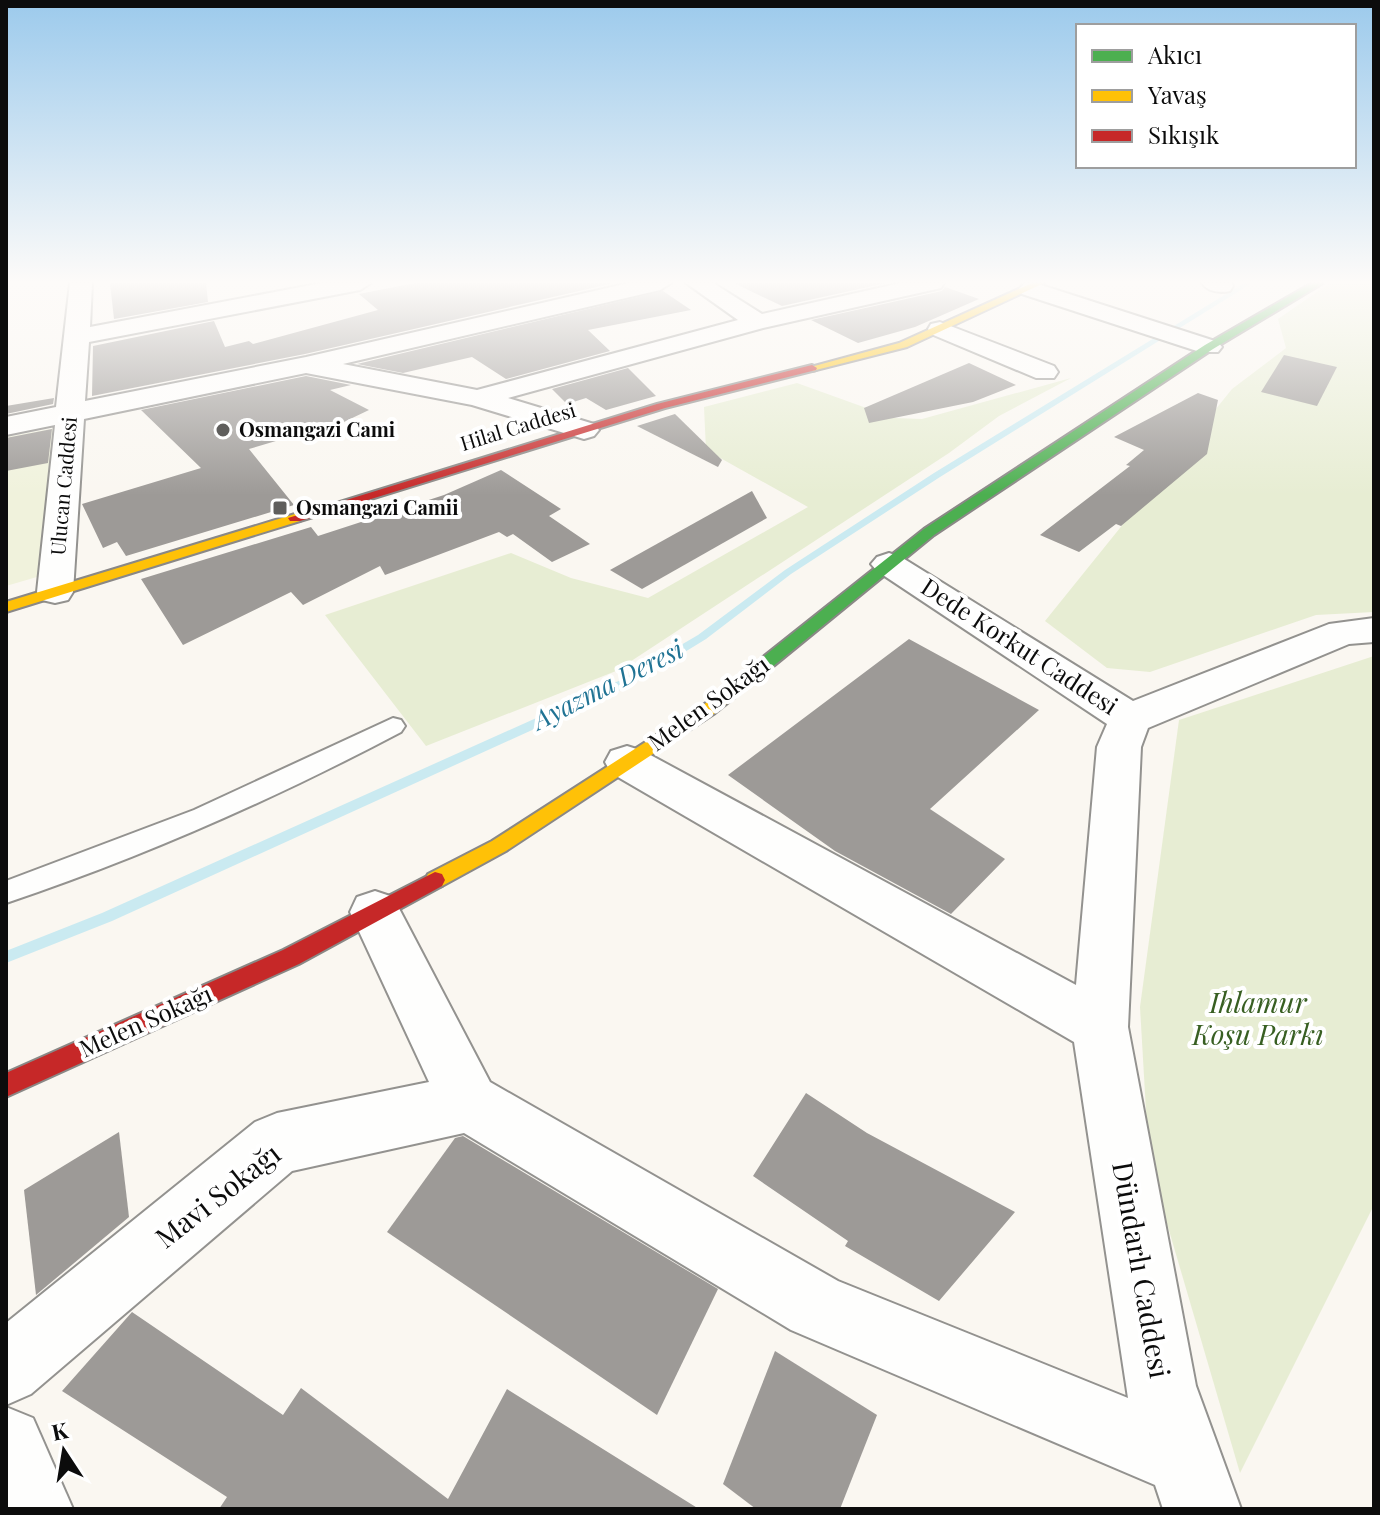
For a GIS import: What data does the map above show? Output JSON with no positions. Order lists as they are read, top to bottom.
{
  "streets": {
    "street": [
      "Hilal Caddesi",
      "Ulucan Caddesi",
      "Dede Korkut Caddesi",
      "Melen Sokağı",
      "Mavi Sokağı",
      "Dündarlı Caddesi"
    ]
  },
  "crossings": [
    ["Hilal Caddesi", "Ulucan Caddesi"],
    ["Dede Korkut Caddesi", "Melen Sokağı"],
    ["Dede Korkut Caddesi", "Dündarlı Caddesi"]
  ],
  "water": ["Ayazma Deresi"],
  "parks": ["Ihlamur Koşu Parkı"],
  "places": {
    "other": ["Osmangazi Cami"],
    "transit": ["Osmangazi Camii"]
  },
  "legend": ["Akıcı", "Yavaş", "Sıkışık"],
  "north": "top"
}
